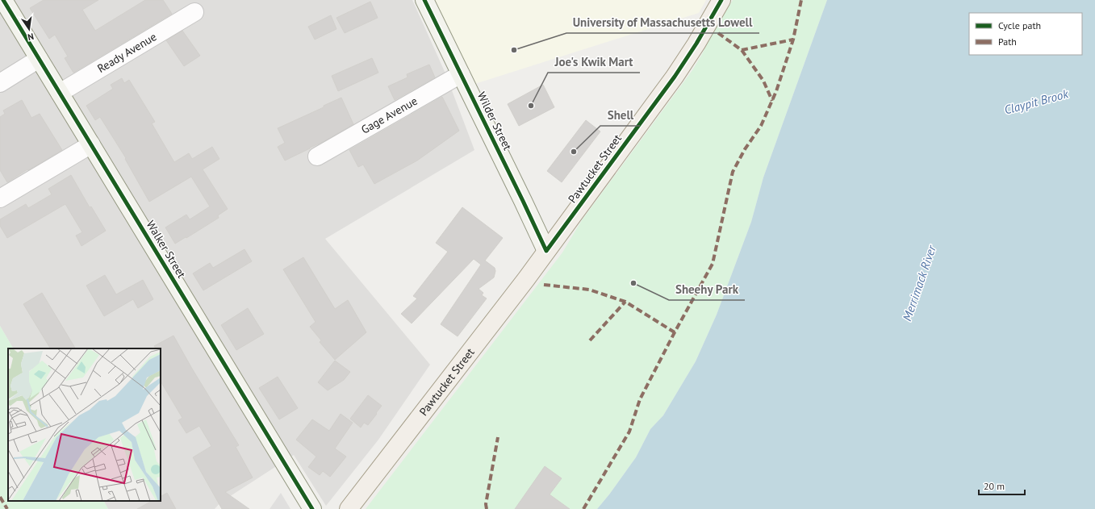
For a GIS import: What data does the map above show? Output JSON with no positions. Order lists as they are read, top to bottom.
{
  "streets": {
    "main road": ["Pawtucket Street"],
    "street": [
      "Ready Avenue",
      "Gage Avenue",
      "Wilder Street",
      "Walker Street"
    ]
  },
  "crossings": [
    ["Ready Avenue", "Walker Street"],
    ["Gage Avenue", "Wilder Street"],
    ["Wilder Street", "Pawtucket Street"]
  ],
  "water": ["Claypit Brook", "Merrimack River"],
  "places": [
    "University of Massachusetts Lowell",
    "Joe's Kwik Mart",
    "Shell",
    "Sheehy Park"
  ],
  "legend": ["Cycle path", "Path"],
  "scale_bar": "20 m",
  "north": "bottom"
}
